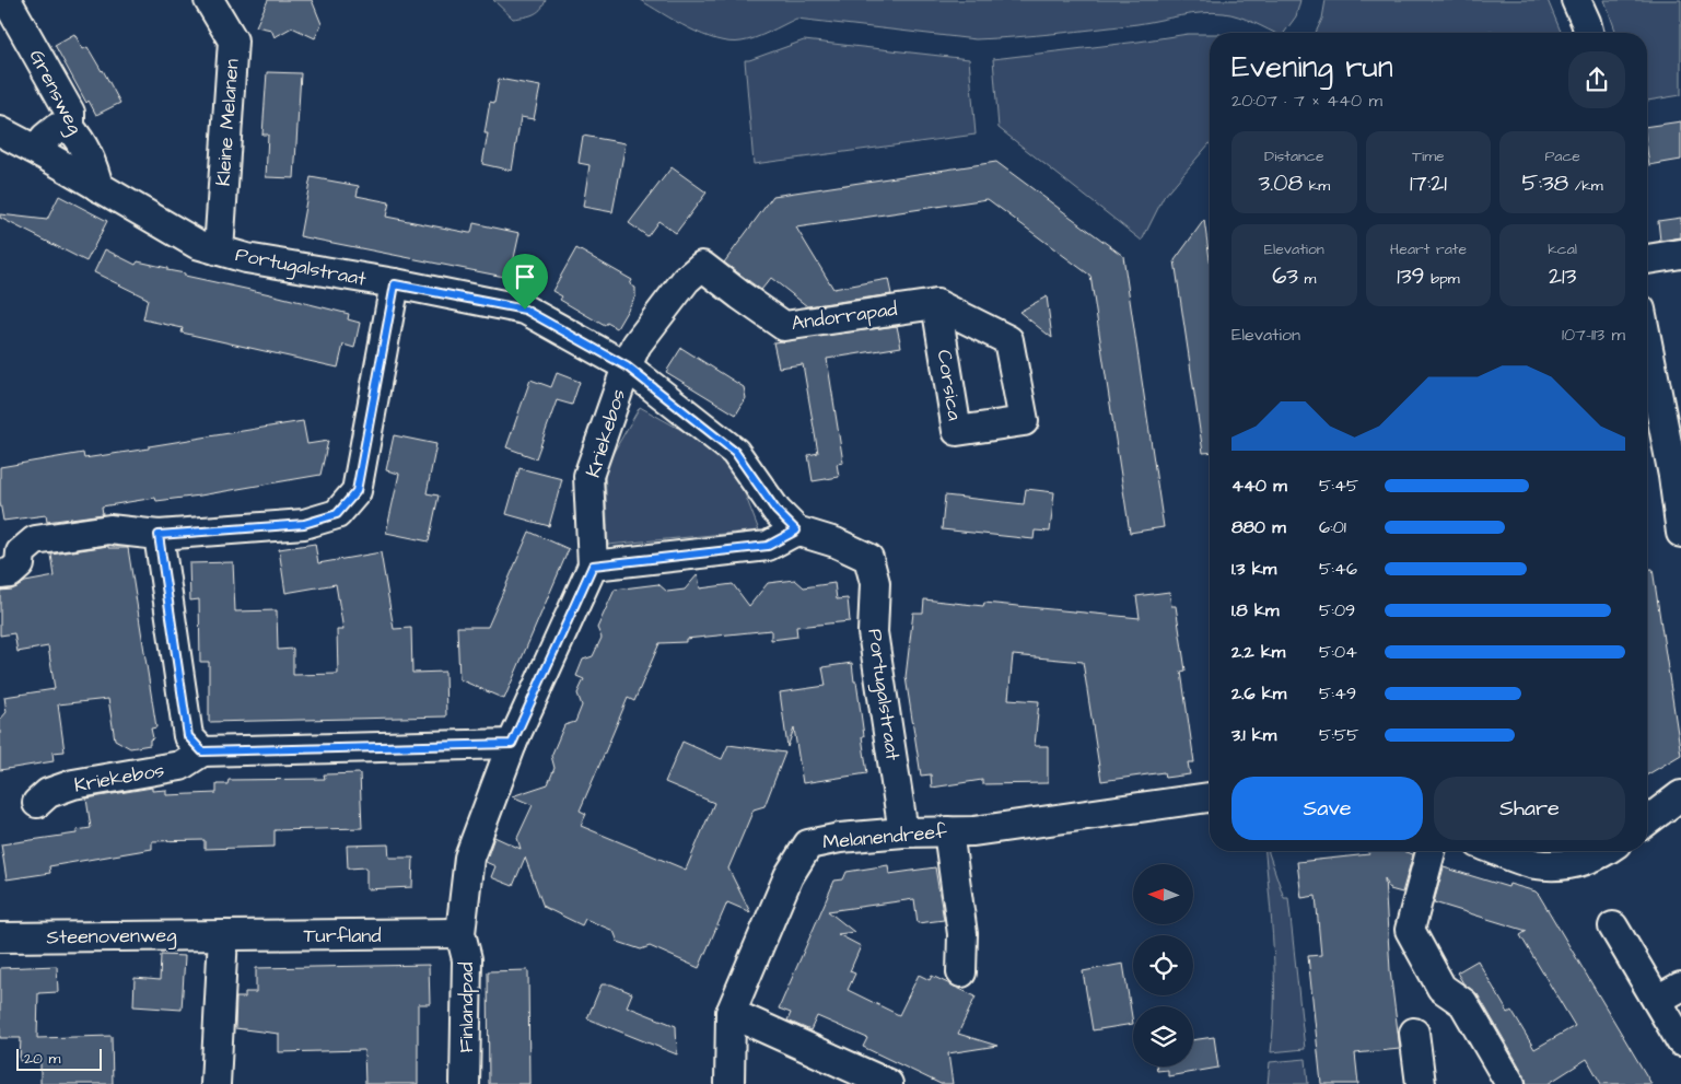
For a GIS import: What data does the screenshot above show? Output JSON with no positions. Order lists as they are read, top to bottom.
{
  "streets": {
    "street": [
      "Grensweg",
      "Kleine Melanen",
      "Portugalstraat",
      "Andorrapad",
      "Corsica",
      "Kriekebos",
      "Melanendreef",
      "Turfland",
      "Steenovenweg",
      "Finlandpad"
    ]
  },
  "crossings": [
    ["Grensweg", "Portugalstraat"],
    ["Kleine Melanen", "Portugalstraat"],
    ["Portugalstraat", "Andorrapad"],
    ["Portugalstraat", "Kriekebos"],
    ["Portugalstraat", "Melanendreef"],
    ["Andorrapad", "Corsica"],
    ["Andorrapad", "Kriekebos"],
    ["Kriekebos", "Turfland"],
    ["Kriekebos", "Finlandpad"],
    ["Turfland", "Steenovenweg"],
    ["Turfland", "Finlandpad"]
  ],
  "scale_bar": "20 m",
  "north": "left",
  "page": {
    "heading": ["Evening run", "20:07 · 7 × 440 m"],
    "stats": [
      ["Distance", "3.08 km"],
      ["Time", "17:21"],
      ["Pace", "5:38 /km"],
      ["Elevation", "63 m"],
      ["Heart rate", "139 bpm"],
      ["kcal", "213"]
    ],
    "chart": ["Elevation", "107–113 m"],
    "list": [
      {
        "name": "440 m",
        "note": "5:45"
      },
      {
        "name": "880 m",
        "note": "6:01"
      },
      {
        "name": "1.3 km",
        "note": "5:46"
      },
      {
        "name": "1.8 km",
        "note": "5:09"
      },
      {
        "name": "2.2 km",
        "note": "5:04"
      },
      {
        "name": "2.6 km",
        "note": "5:49"
      },
      {
        "name": "3.1 km",
        "note": "5:55"
      }
    ],
    "buttons": ["Save", "Share"],
    "scale": "20 m"
  }
}
